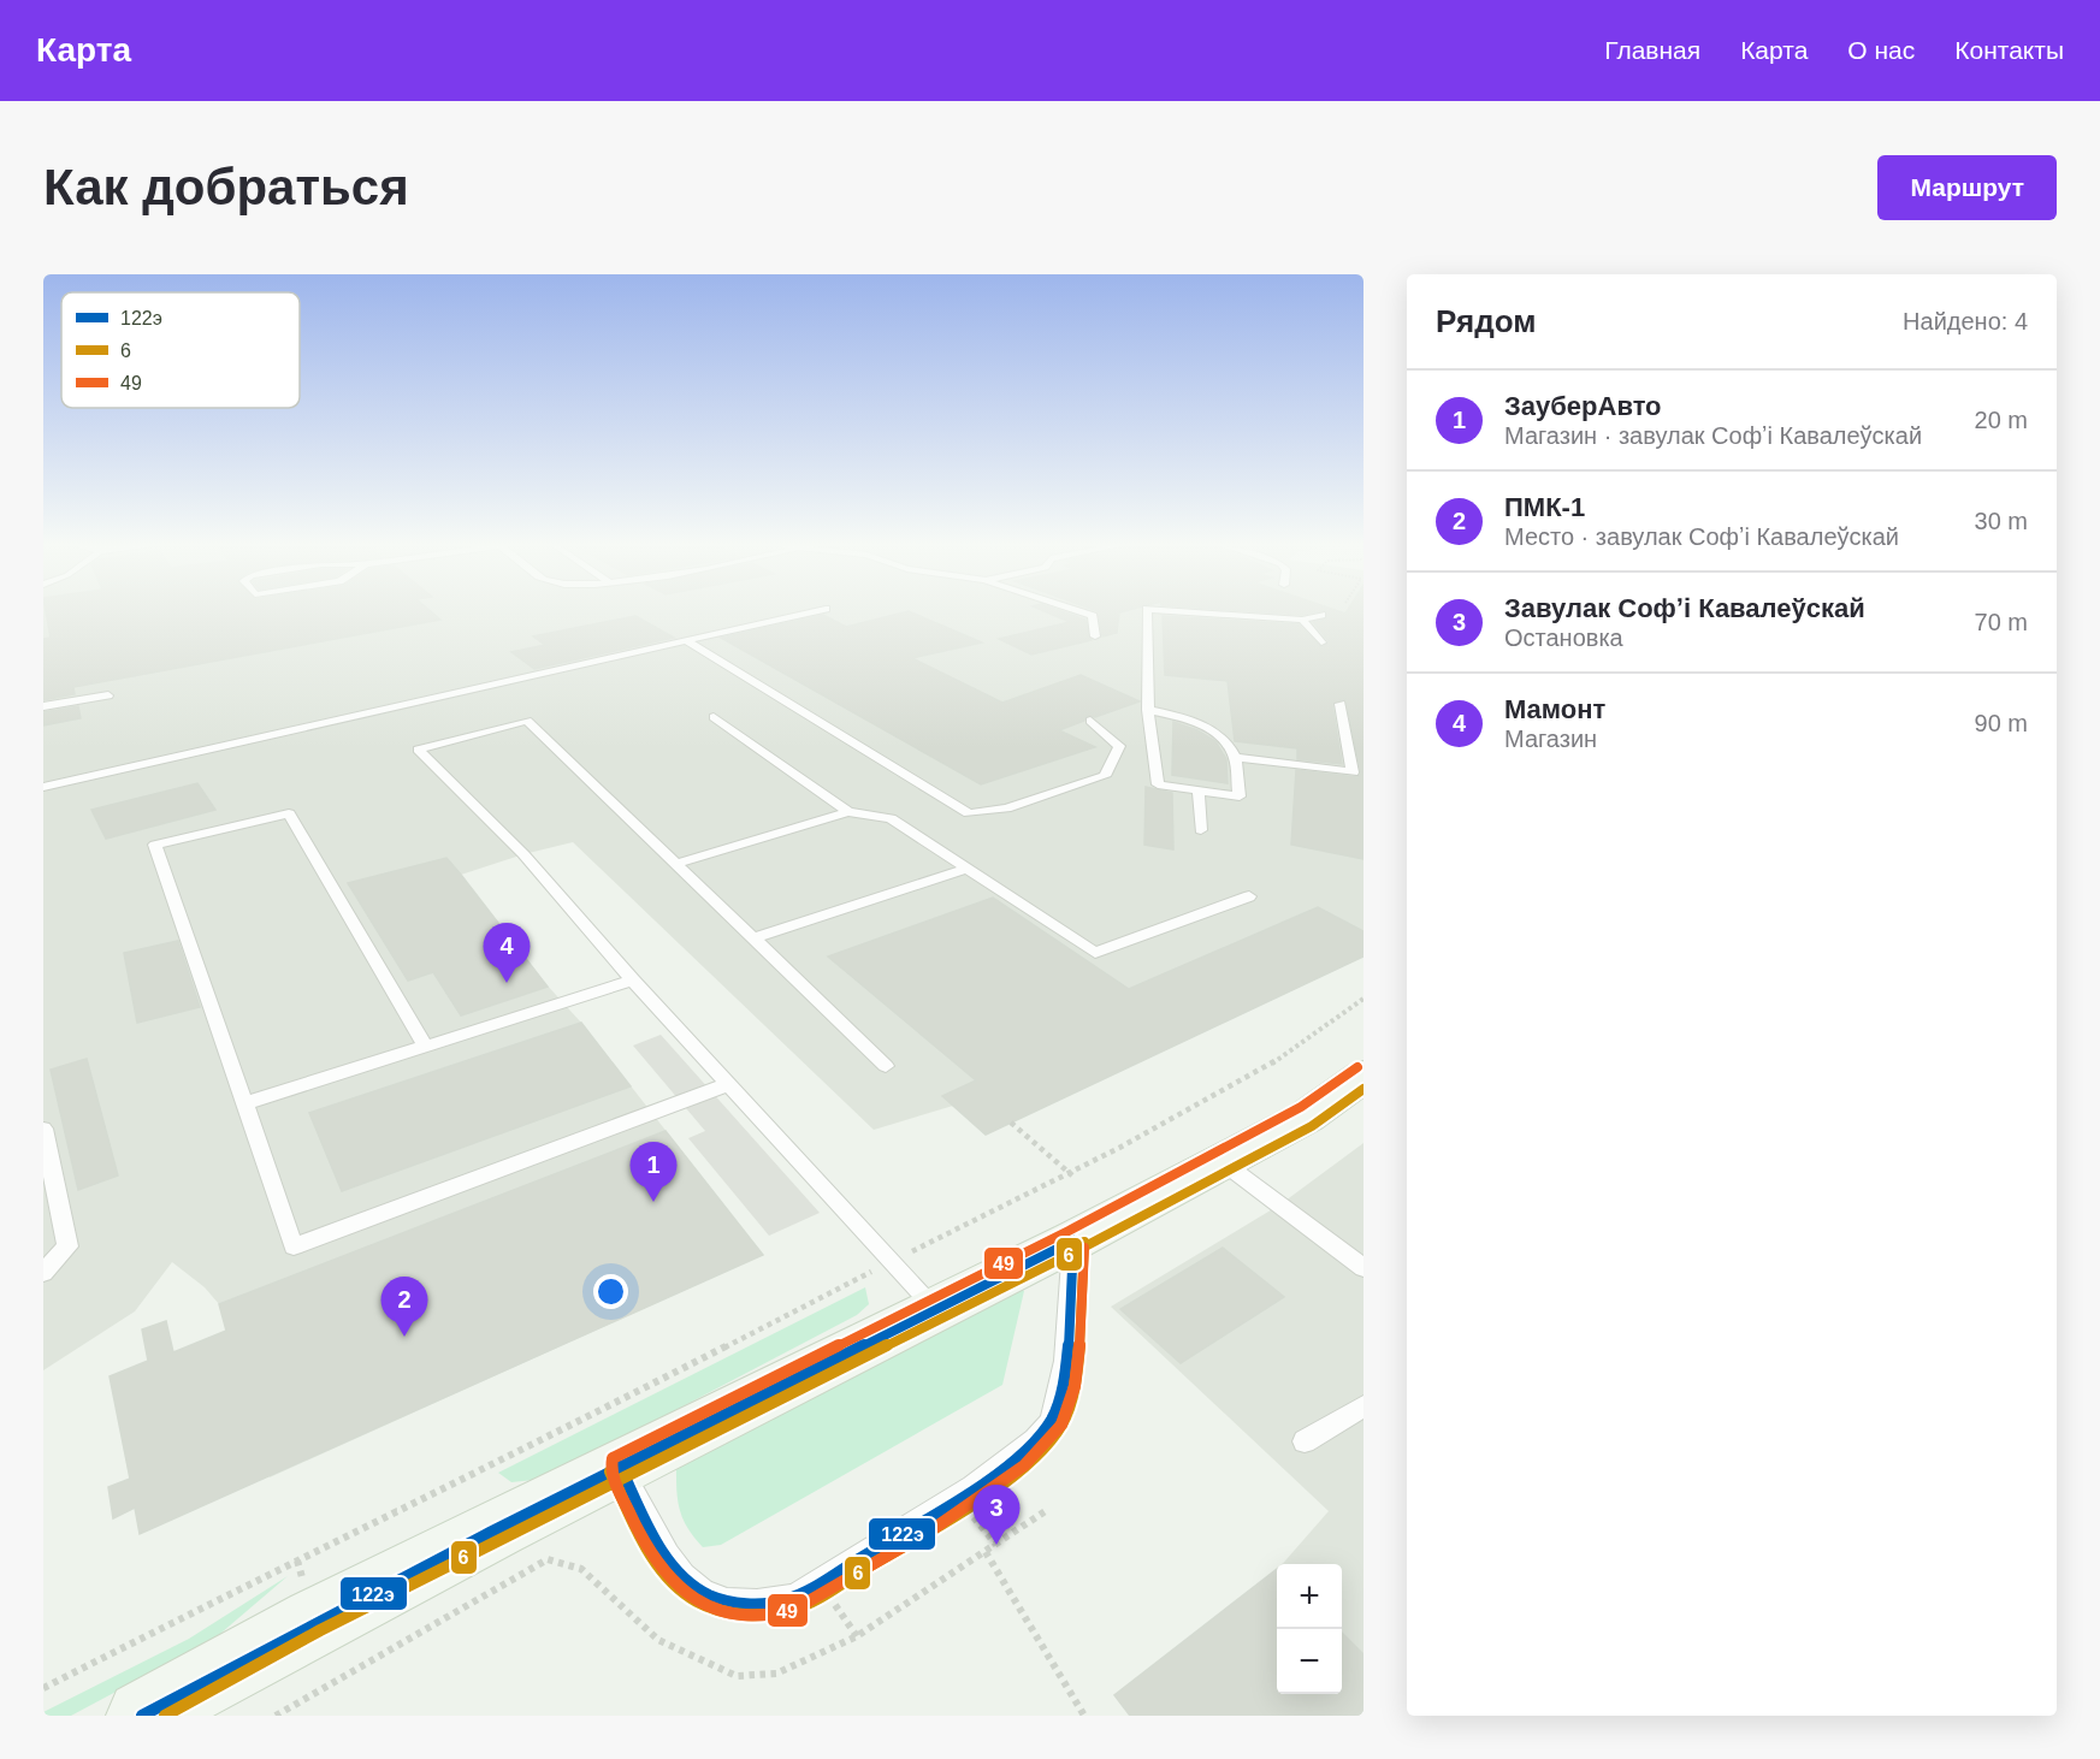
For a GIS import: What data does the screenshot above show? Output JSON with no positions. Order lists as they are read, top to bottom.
{
  "lines": ["transit line 49", "transit line 6", "transit line 122э"],
  "legend": ["122э", "6", "49"],
  "page": {
    "header": "Карта",
    "nav": [
      "Главная",
      "Карта",
      "О нас",
      "Контакты"
    ],
    "buttons": "Маршрут",
    "title": "Как добраться",
    "heading": ["Рядом", "Найдено: 4"],
    "list": [
      {
        "mark": "1",
        "name": "ЗауберАвто",
        "note": "Магазин · завулак Софʼі Кавалеўскай",
        "value": "20 m"
      },
      {
        "mark": "2",
        "name": "ПМК-1",
        "note": "Место · завулак Софʼі Кавалеўскай",
        "value": "30 m"
      },
      {
        "mark": "3",
        "name": "Завулак Софʼі Кавалеўскай",
        "note": "Остановка",
        "value": "70 m"
      },
      {
        "mark": "4",
        "name": "Мамонт",
        "note": "Магазин",
        "value": "90 m"
      }
    ],
    "pins": [
      "4",
      "1",
      "2",
      "3"
    ],
    "map_buttons": ["+", "−"]
  }
}
